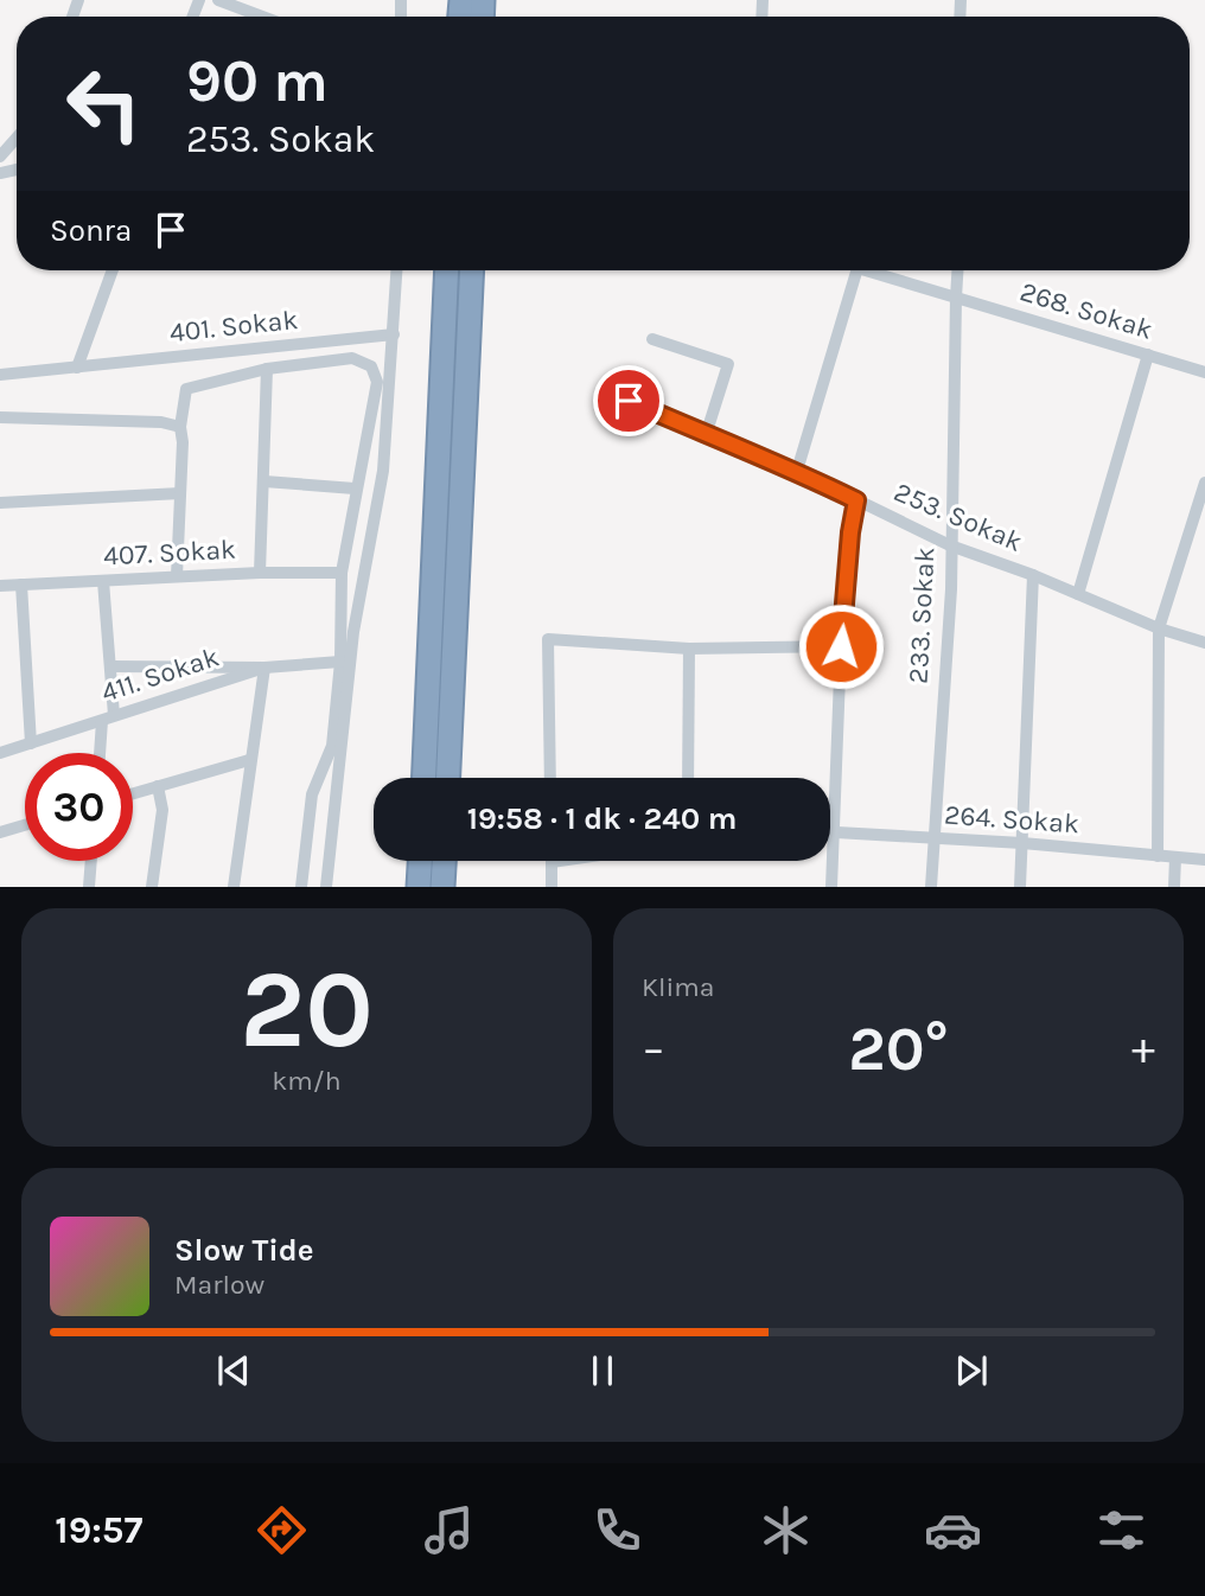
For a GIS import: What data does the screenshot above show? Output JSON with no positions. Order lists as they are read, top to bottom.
{
  "streets": {
    "street": [
      "268. Sokak",
      "401. Sokak",
      "253. Sokak",
      "407. Sokak",
      "233. Sokak",
      "411. Sokak",
      "264. Sokak"
    ]
  },
  "crossings": [
    ["268. Sokak", "253. Sokak"],
    ["268. Sokak", "233. Sokak"],
    ["253. Sokak", "233. Sokak"],
    ["233. Sokak", "264. Sokak"]
  ],
  "page": {
    "turn": ["90 m", "253. Sokak"],
    "then": "Sonra",
    "limit": "30",
    "trip": "19:58 · 1 dk · 240 m",
    "tile": [
      ["20", "km/h"],
      "Klima"
    ],
    "heat": ["−", "20°", "+"],
    "song": ["Slow Tide", "Marlow"],
    "tabs": "19:57"
  }
}
